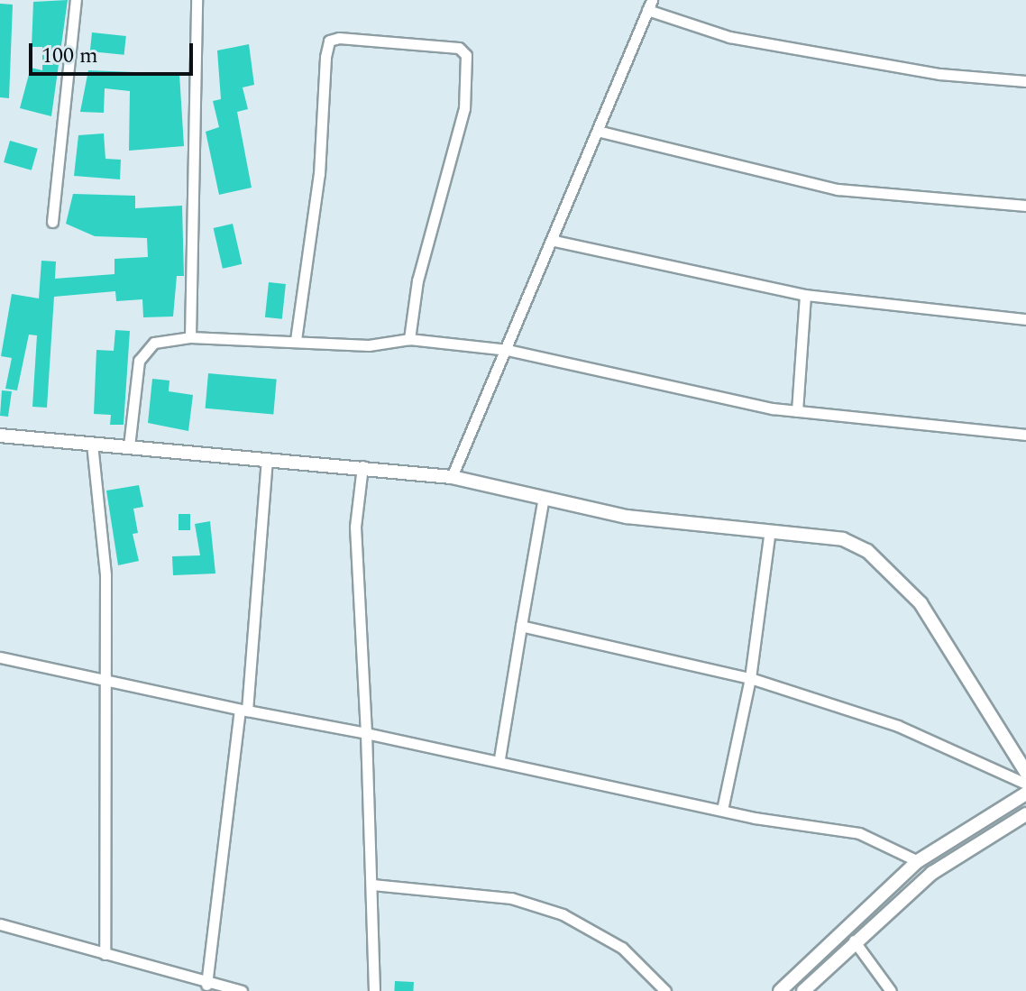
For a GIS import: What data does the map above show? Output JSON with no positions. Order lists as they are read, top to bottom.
{
  "scale_bar": "100 m"
}
